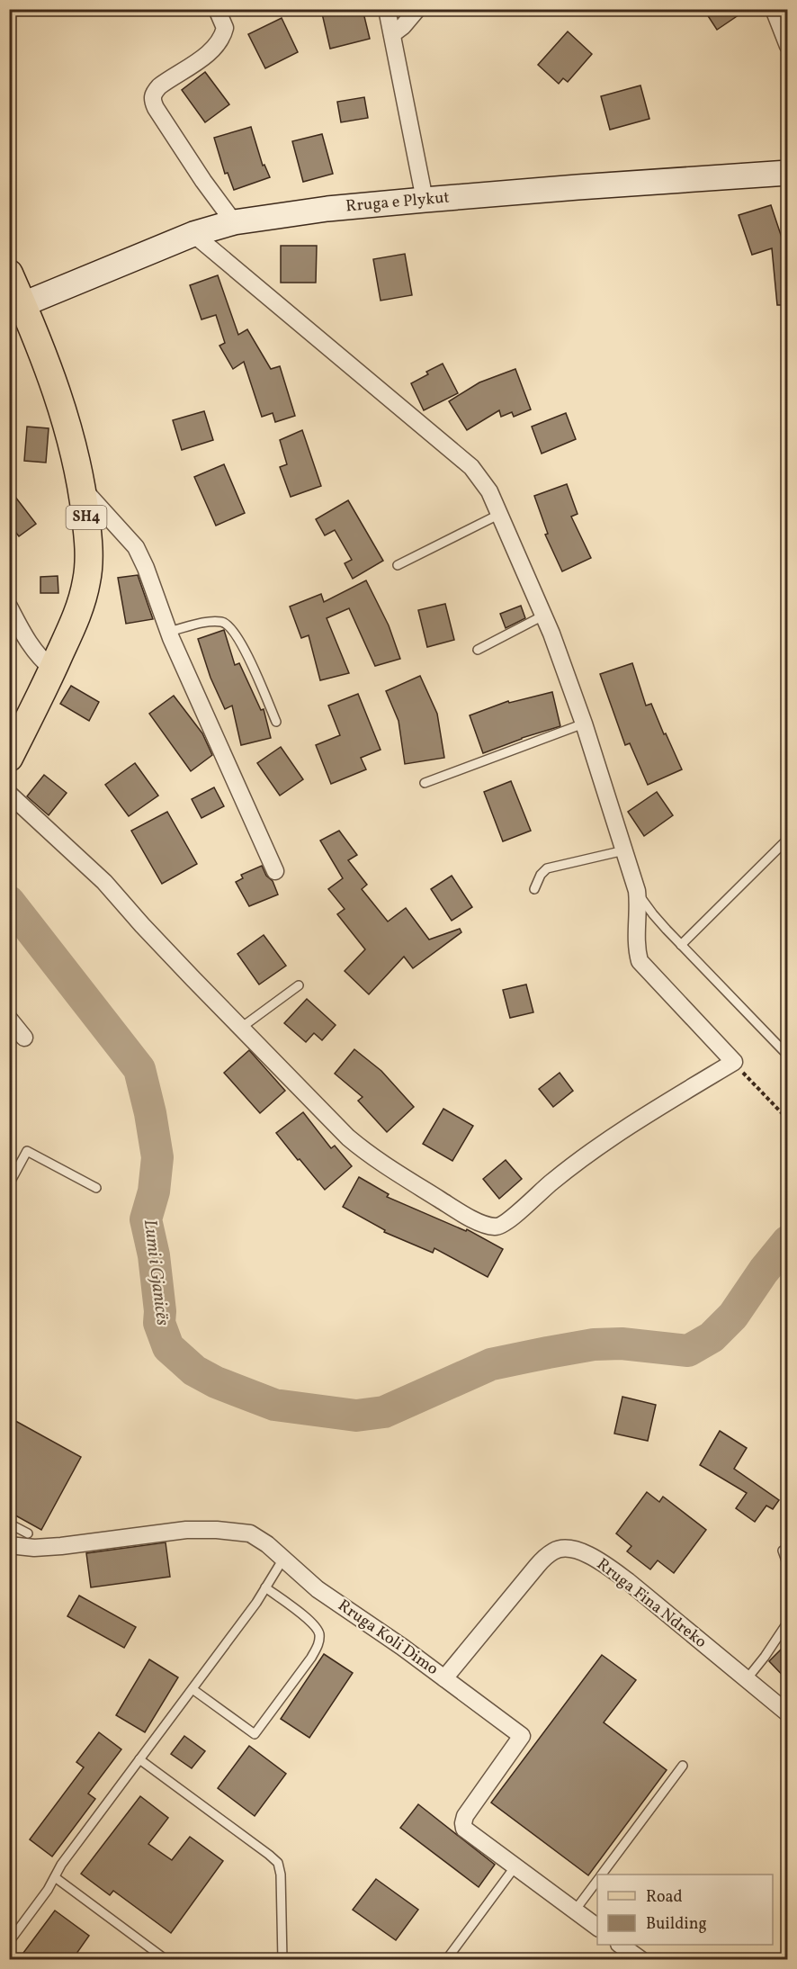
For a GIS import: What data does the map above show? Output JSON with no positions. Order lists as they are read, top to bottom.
{
  "streets": {
    "main road": ["SH4"],
    "street": ["Rruga e Plykut", "Rruga Fina Ndreko", "Rruga Koli Dimo"]
  },
  "crossings": [
    ["Rruga e Plykut", "SH4"],
    ["Rruga Fina Ndreko", "Rruga Koli Dimo"]
  ],
  "water": ["Lumi i Gjanicës"],
  "legend": ["Road", "Building"]
}
